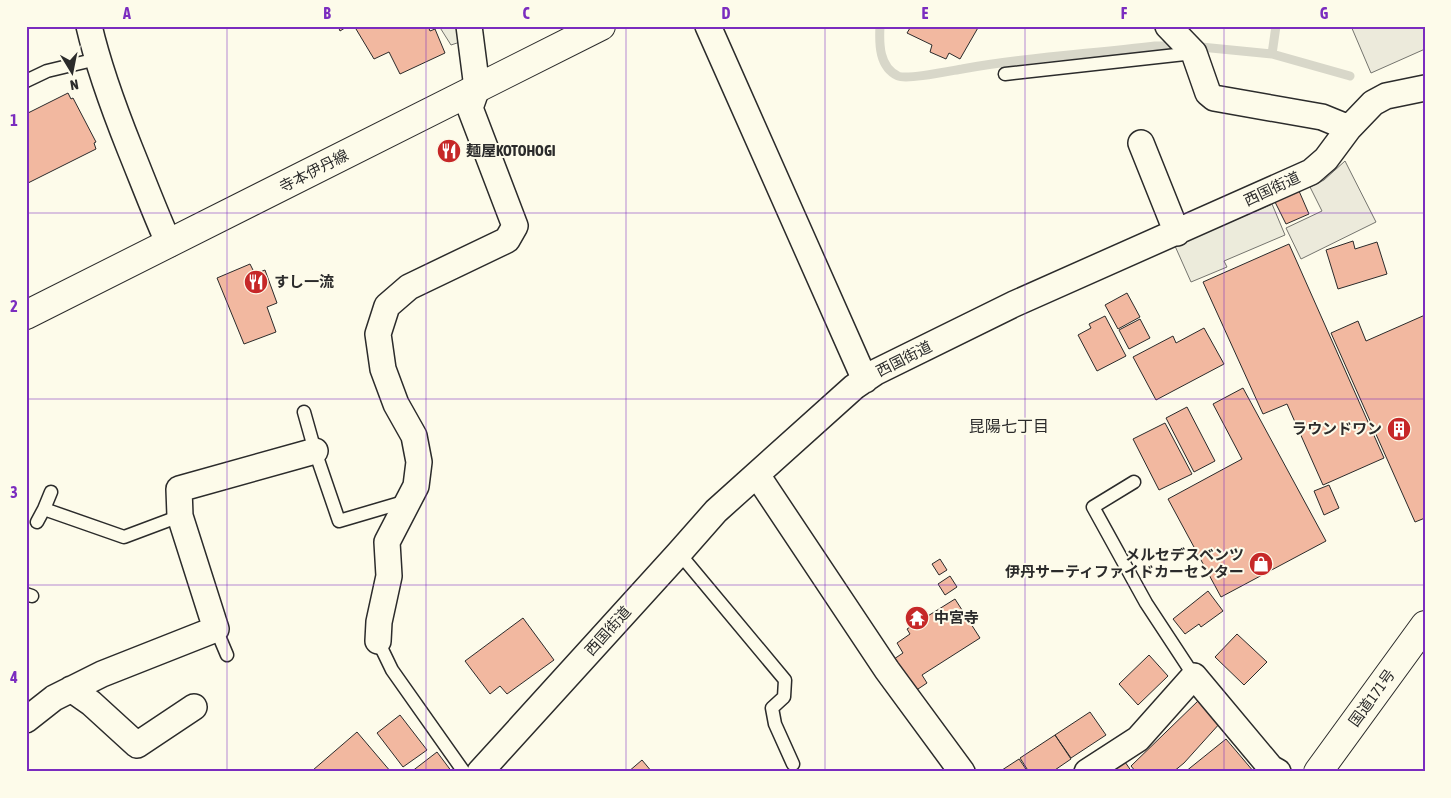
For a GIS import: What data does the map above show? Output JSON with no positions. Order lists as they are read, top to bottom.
{
  "streets": {
    "main road": ["寺本伊丹線", "国道171号"],
    "street": ["西国街道"]
  },
  "districts": ["昆陽七丁目"],
  "places": {
    "restaurant": ["麺屋KOTOHOGI", "すし一流"],
    "building": ["ラウンドワン"],
    "shop": ["メルセデスベンツ 伊丹サーティファイドカーセンター"],
    "temple": ["中宮寺"]
  },
  "north": "bottom",
  "grid": {
    "columns": [
      "A",
      "B",
      "C",
      "D",
      "E",
      "F",
      "G"
    ],
    "rows": [
      "1",
      "2",
      "3",
      "4"
    ]
  }
}
